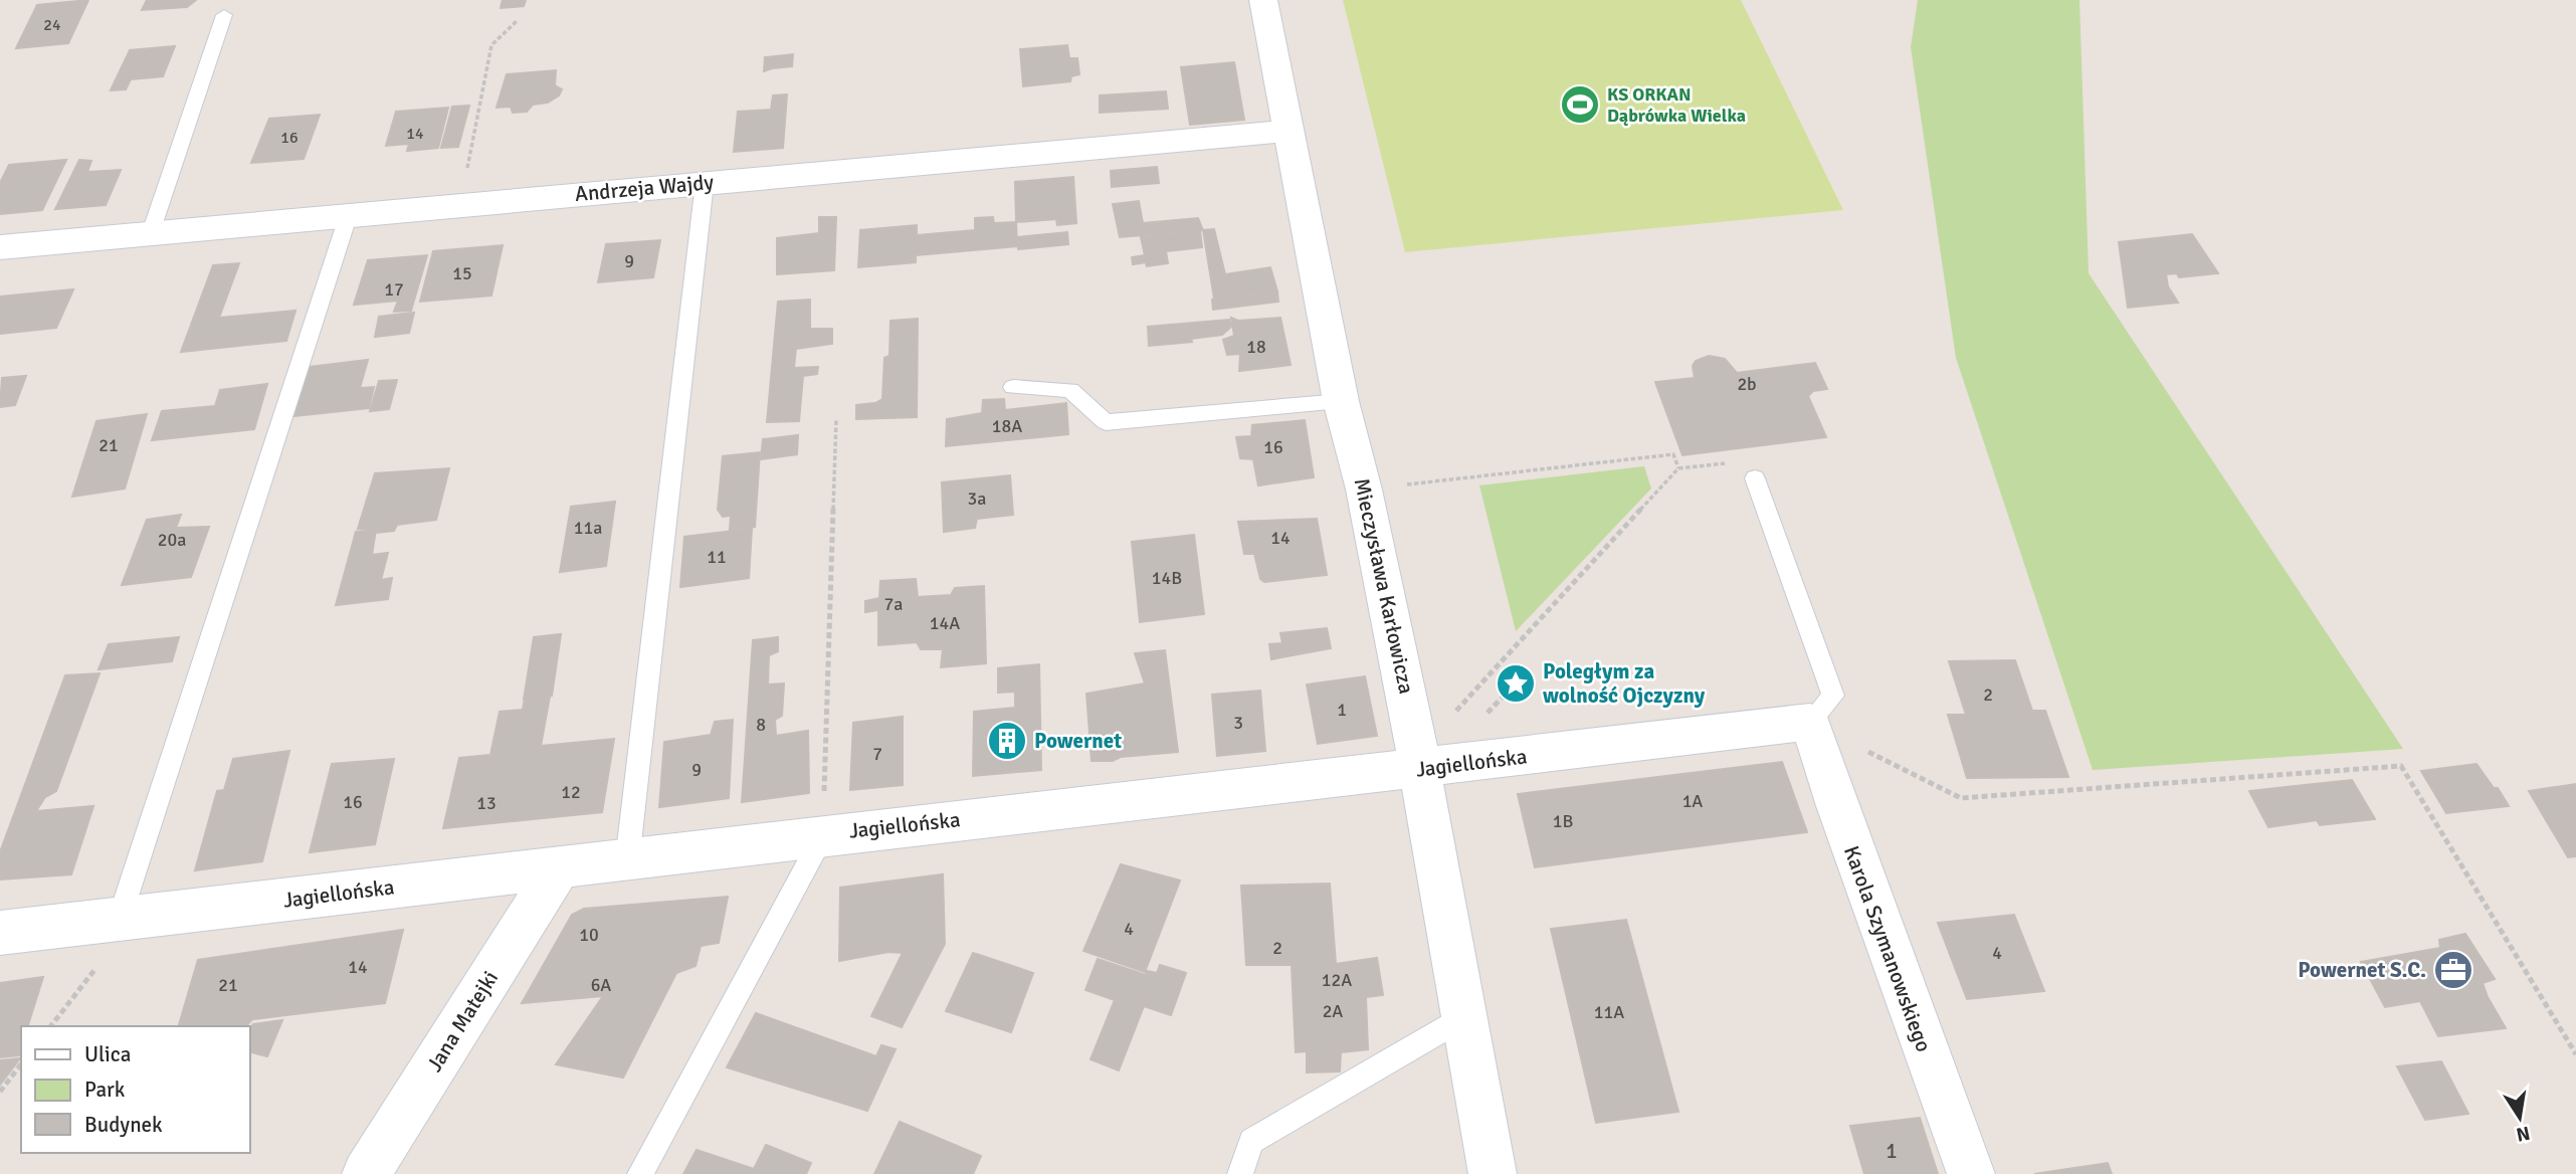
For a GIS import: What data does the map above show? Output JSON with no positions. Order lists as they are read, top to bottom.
{
  "streets": {
    "street": [
      "Andrzeja Wajdy",
      "Mieczysława Karłowicza",
      "Jagiellońska",
      "Karola Szymanowskiego",
      "Jana Matejki"
    ]
  },
  "crossings": [
    ["Andrzeja Wajdy", "Mieczysława Karłowicza"],
    ["Mieczysława Karłowicza", "Jagiellońska"],
    ["Jagiellońska", "Karola Szymanowskiego"],
    ["Jagiellońska", "Jana Matejki"]
  ],
  "places": {
    "sports": ["KS ORKAN Dąbrówka Wielka"],
    "place": ["Poległym za wolność Ojczyzny"],
    "building": ["Powernet"],
    "office": ["Powernet S.C."]
  },
  "house_numbers": [
    "24",
    "14",
    "16",
    "9",
    "15",
    "17",
    "18",
    "2b",
    "18A",
    "21",
    "16",
    "3a",
    "11a",
    "14",
    "20a",
    "11",
    "14B",
    "7a",
    "14A",
    "2",
    "1",
    "3",
    "8",
    "7",
    "9",
    "12",
    "1A",
    "16",
    "13",
    "1B",
    "4",
    "10",
    "2",
    "4",
    "14",
    "12A",
    "21",
    "6A",
    "2A",
    "11A",
    "1"
  ],
  "legend": ["Ulica", "Park", "Budynek"],
  "north": "bottom"
}
